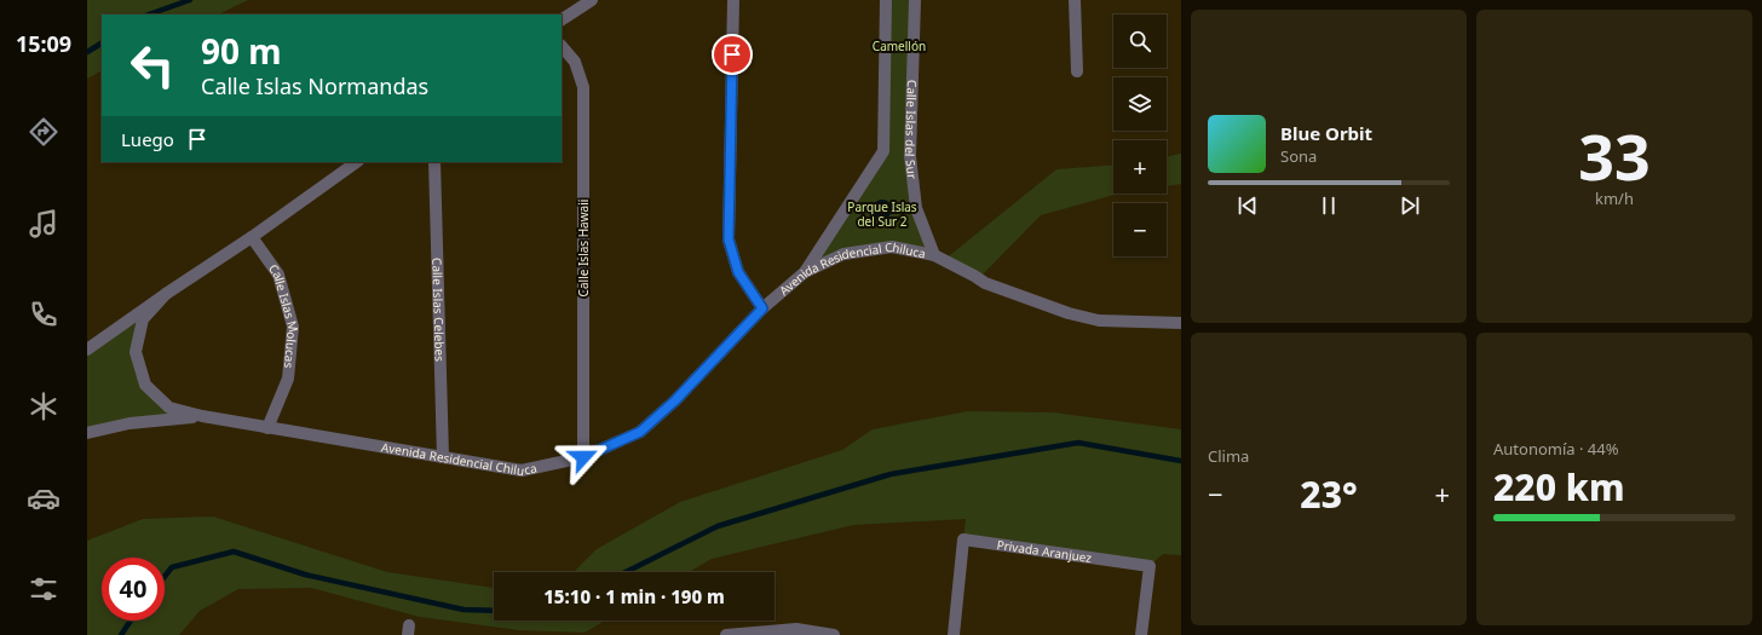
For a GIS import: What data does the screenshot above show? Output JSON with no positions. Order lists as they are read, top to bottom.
{
  "streets": {
    "street": [
      "Calle Islas del Sur",
      "Calle Islas Hawaii",
      "Avenida Residencial Chiluca",
      "Calle Islas Celebes",
      "Calle Islas Molucas",
      "Privada Aranjuez"
    ]
  },
  "crossings": [
    ["Calle Islas del Sur", "Avenida Residencial Chiluca"],
    ["Calle Islas Hawaii", "Avenida Residencial Chiluca"],
    ["Avenida Residencial Chiluca", "Calle Islas Celebes"],
    ["Avenida Residencial Chiluca", "Calle Islas Molucas"]
  ],
  "parks": ["Camellón", "Parque Islas del Sur 2"],
  "page": {
    "tabs": "15:09",
    "tile": [
      ["33", "km/h"],
      "Clima",
      ["Autonomía · 44%", "220 km"]
    ],
    "map_buttons": ["+", "−"],
    "turn": ["90 m", "Calle Islas Normandas"],
    "song": ["Blue Orbit", "Sona"],
    "then": "Luego",
    "heat": ["−", "23°", "+"],
    "limit": "40",
    "trip": "15:10 · 1 min · 190 m"
  }
}
